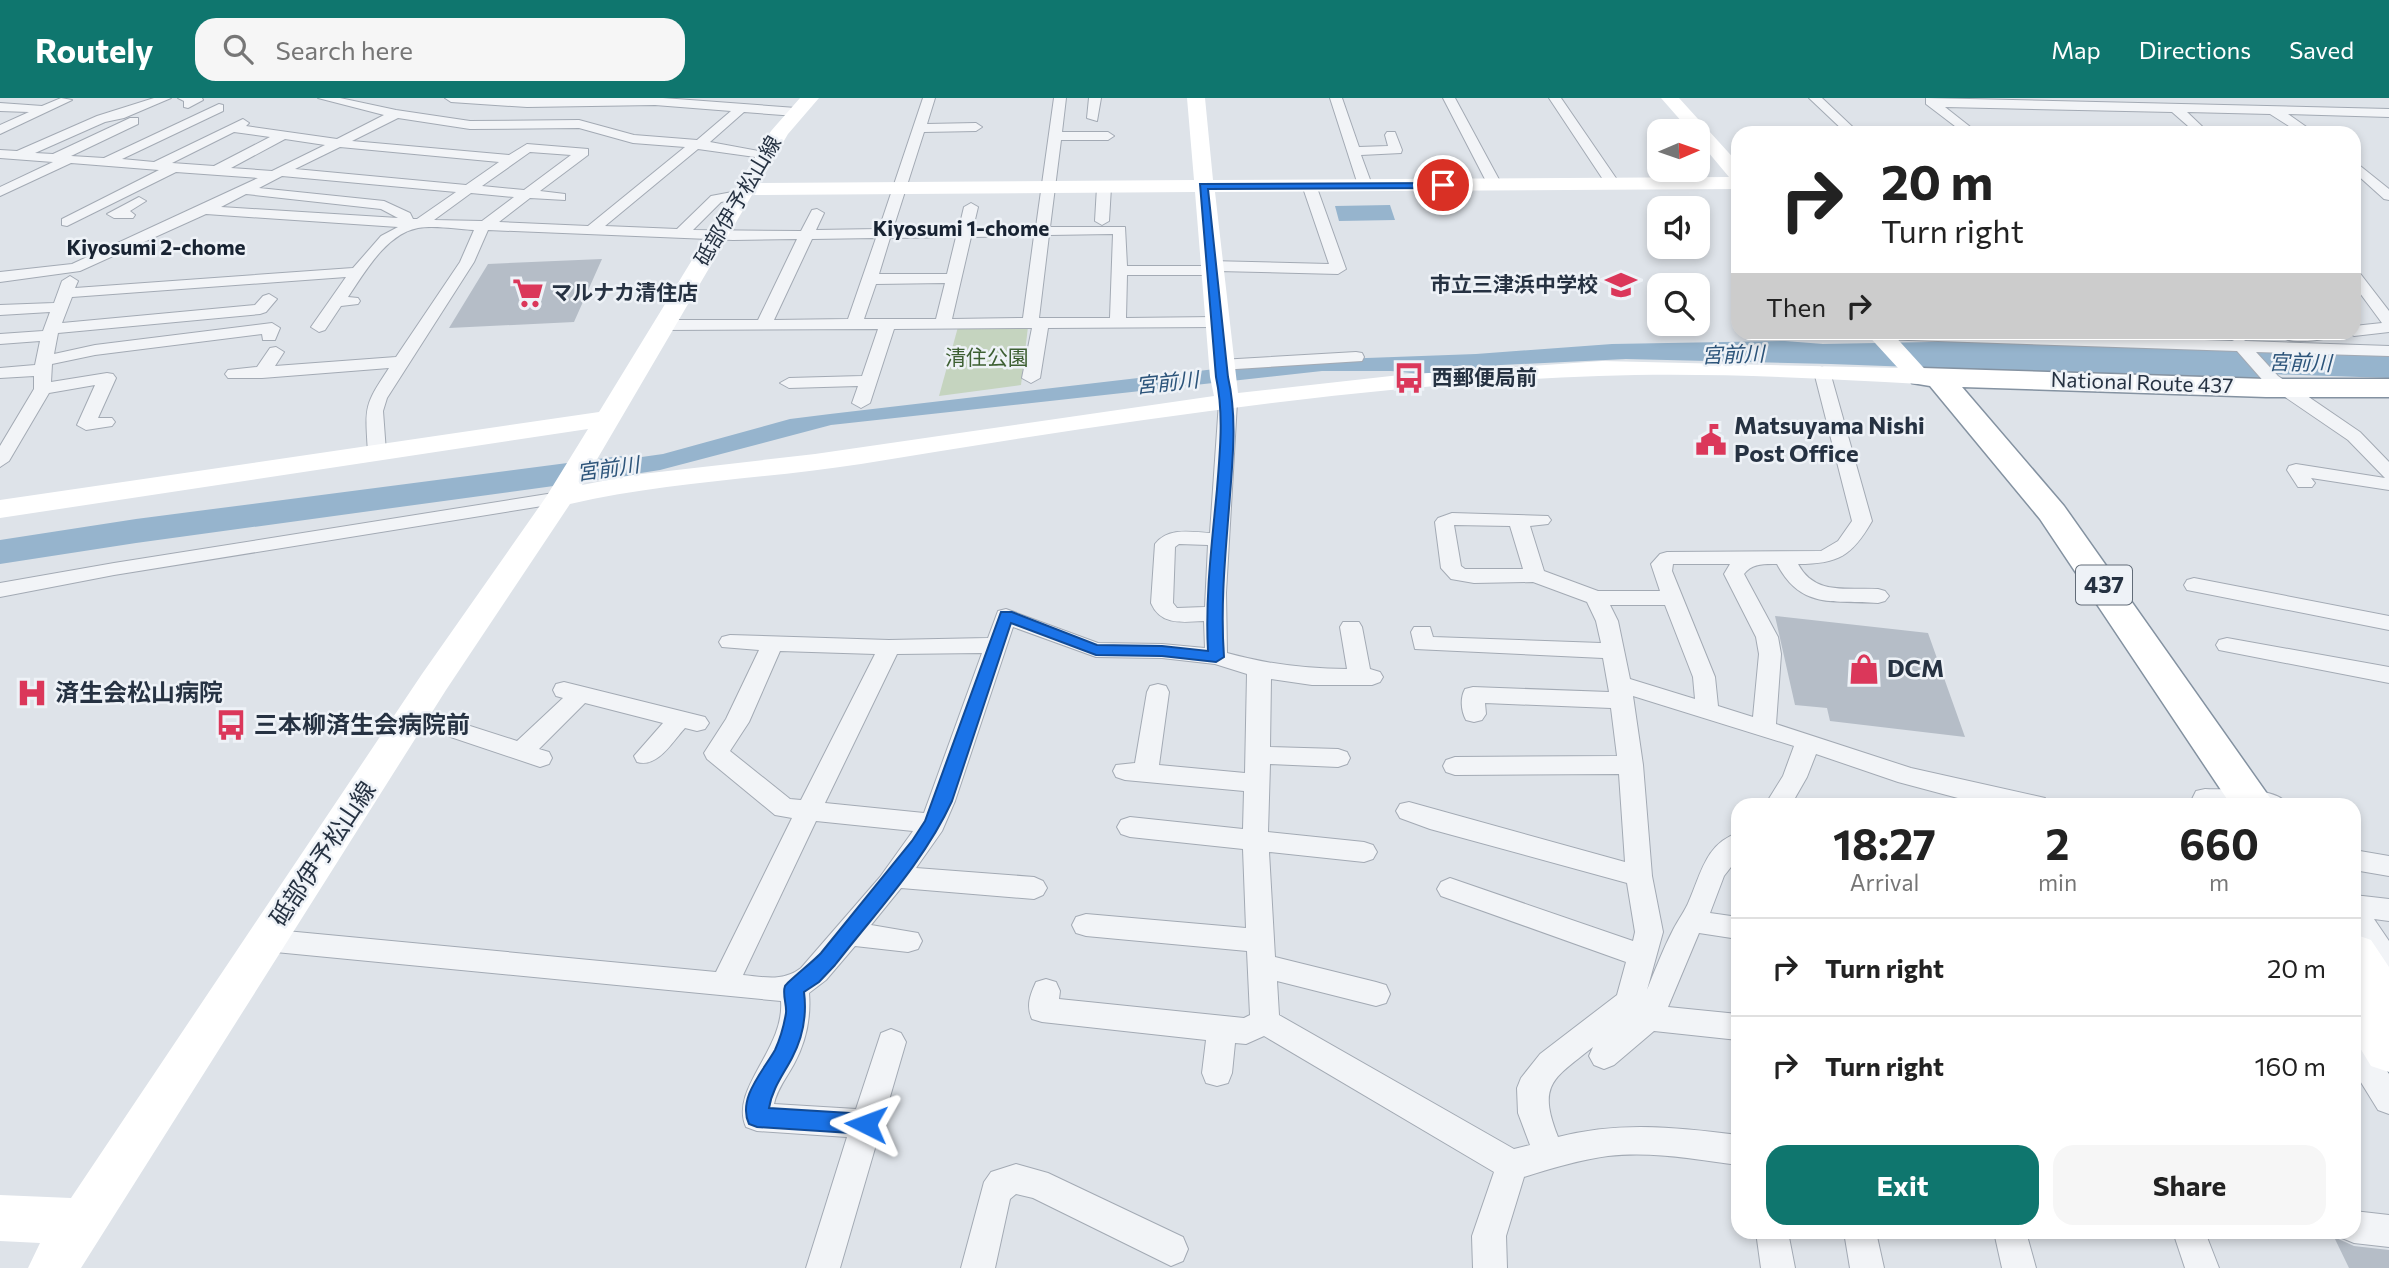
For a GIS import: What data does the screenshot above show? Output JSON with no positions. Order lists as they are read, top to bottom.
{
  "streets": {
    "highway": ["National Route 437", "437"],
    "street": ["砥部伊予松山線"]
  },
  "crossings": [
    ["National Route 437", "437"]
  ],
  "districts": ["Kiyosumi 1-chome", "Kiyosumi 2-chome"],
  "water": ["宮前川"],
  "parks": ["清住公園"],
  "places": {
    "school or university": ["市立三津浜中学校"],
    "supermarket": ["マルナカ清住店"],
    "bus stop": ["西郵便局前", "三本柳済生会病院前"],
    "public building": ["Matsuyama Nishi Post Office"],
    "shop": ["DCM"],
    "hospital": ["済生会松山病院"]
  },
  "north": "right",
  "page": {
    "header": "Routely",
    "search": "Search here",
    "nav": ["Map", "Directions", "Saved"],
    "turn": ["20 m", "Turn right"],
    "then": "Then",
    "eta": [
      "18:27",
      "Arrival",
      "2",
      "min",
      "660",
      "m"
    ],
    "list": [
      {
        "name": "Turn right",
        "value": "20 m"
      },
      {
        "name": "Turn right",
        "value": "160 m"
      }
    ],
    "buttons": ["Exit", "Share"]
  }
}
